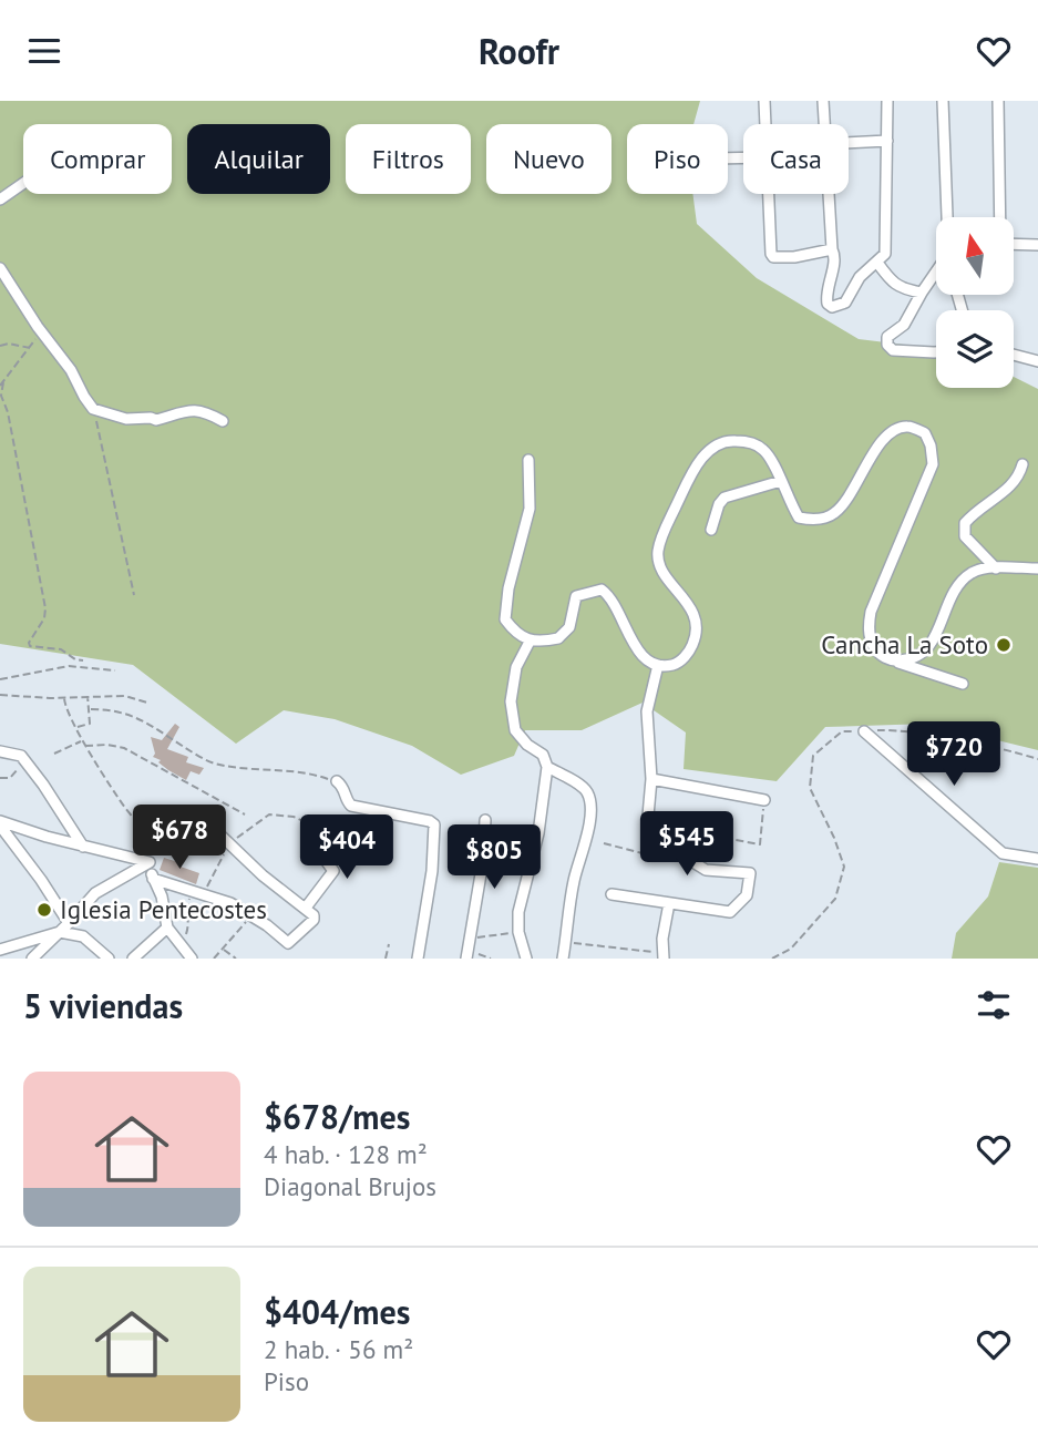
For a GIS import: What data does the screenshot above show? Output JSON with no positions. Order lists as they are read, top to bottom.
{
  "places": ["Cancha La Soto", "Iglesia Pentecostes"],
  "north": "top",
  "page": {
    "header": "Roofr",
    "chip": [
      "Comprar",
      "Alquilar",
      "Filtros",
      "Nuevo",
      "Piso",
      "Casa"
    ],
    "price": [
      "$720",
      "$678",
      "$545",
      "$404",
      "$805"
    ],
    "heading": "5 viviendas",
    "list": [
      {
        "name": "$678/mes",
        "note": "4 hab. · 128 m² · Diagonal Brujos"
      },
      {
        "name": "$404/mes",
        "note": "2 hab. · 56 m² · Piso"
      }
    ]
  }
}
